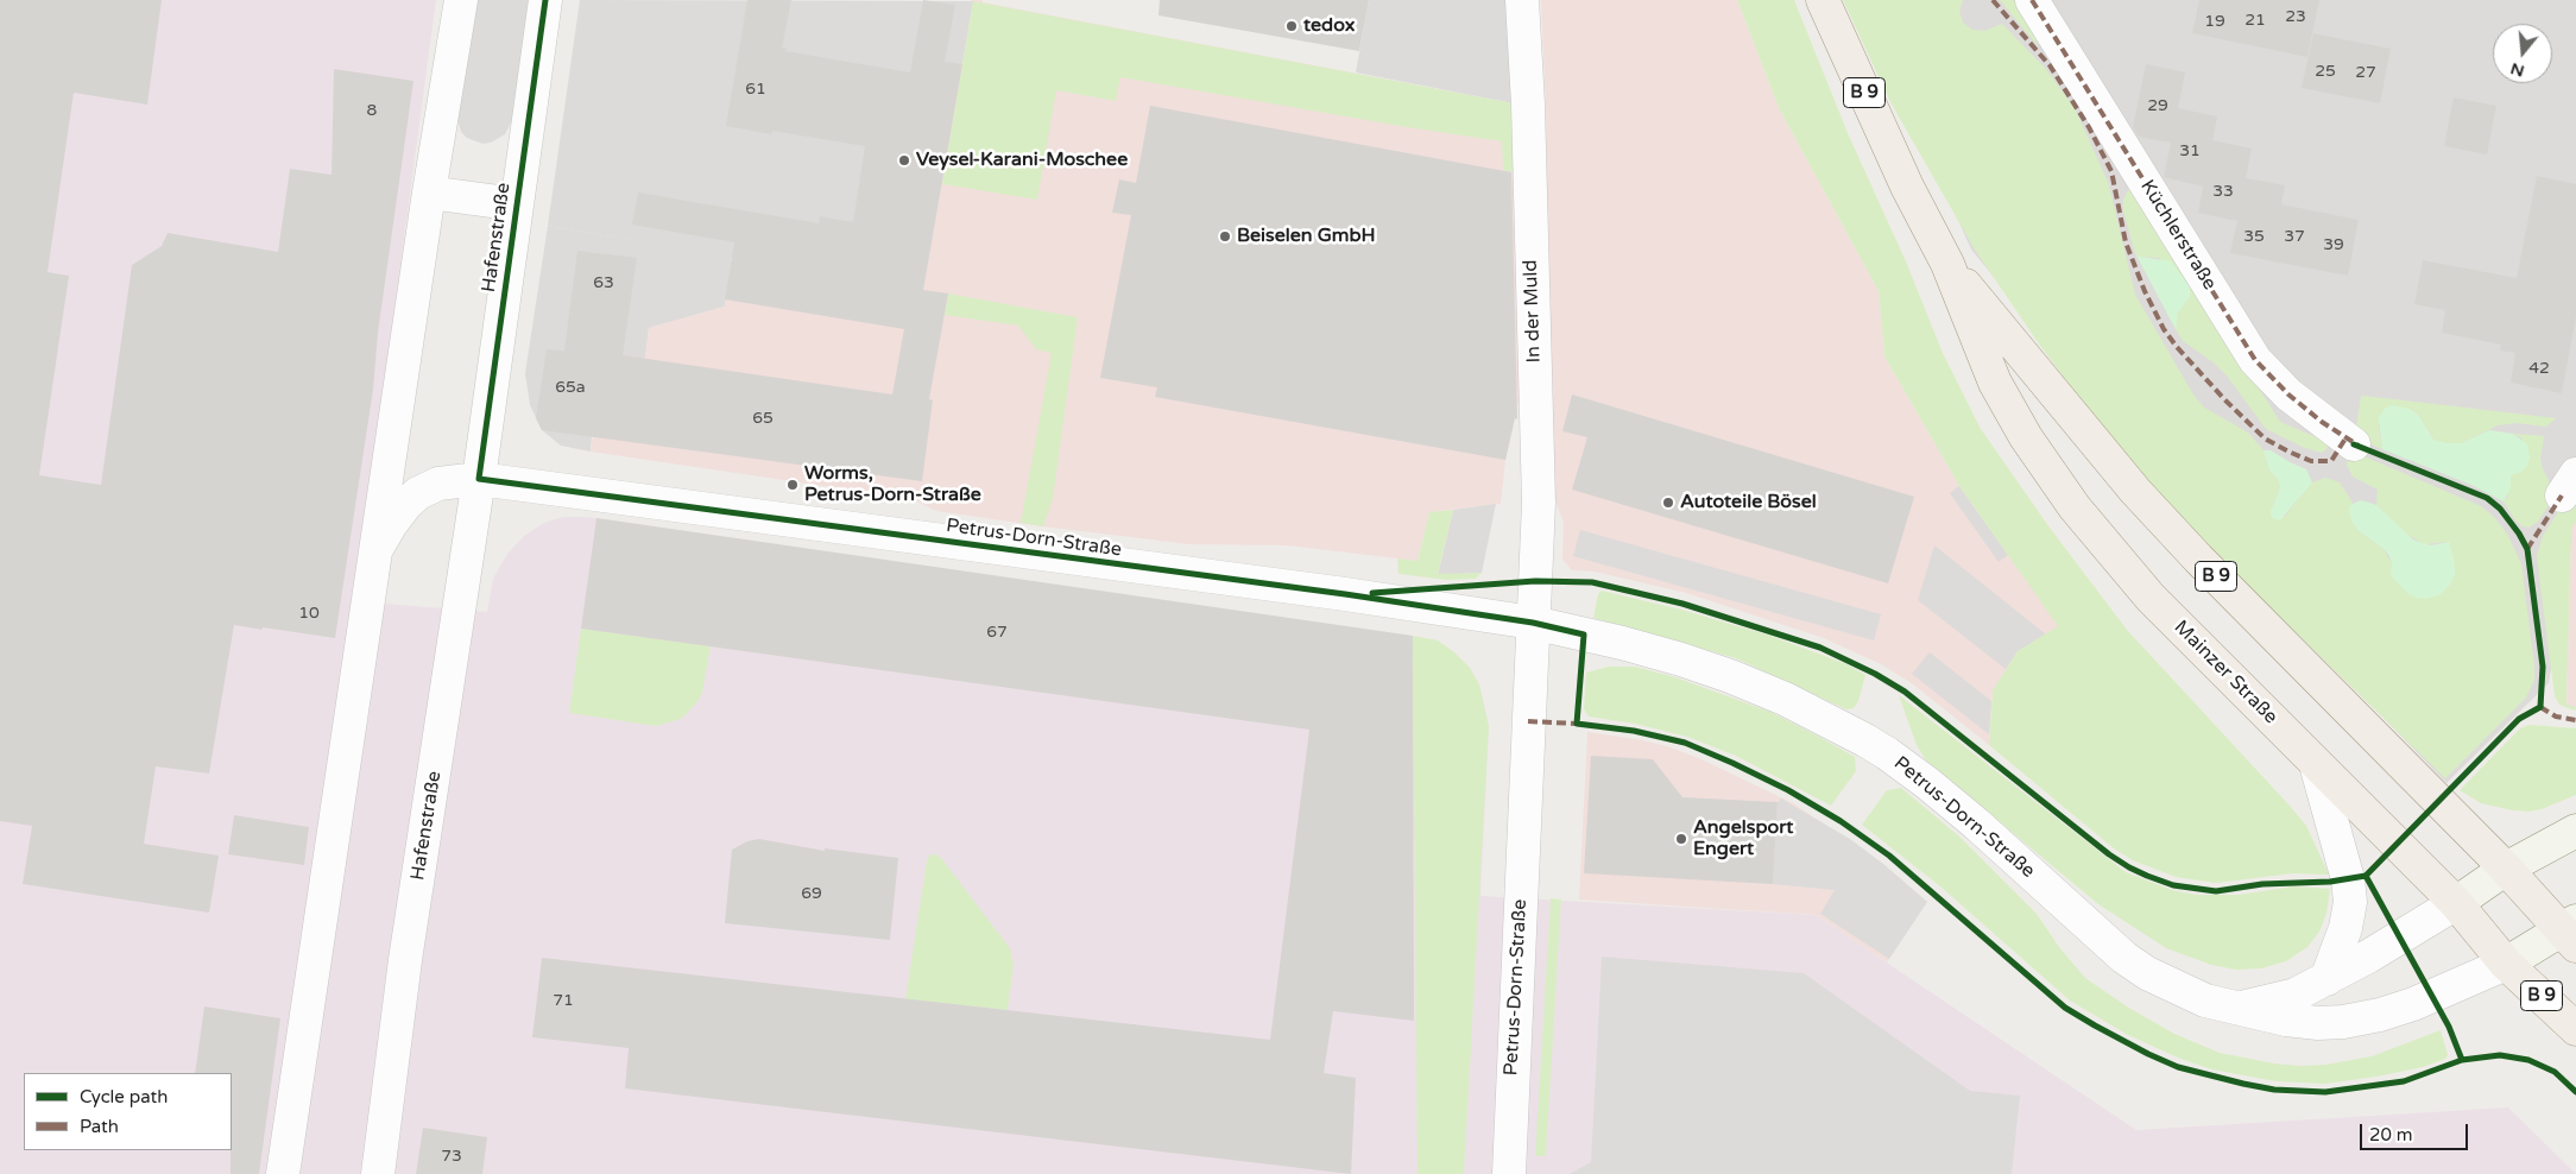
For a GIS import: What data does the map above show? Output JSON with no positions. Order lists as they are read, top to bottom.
{
  "streets": {
    "main road": ["B 9", "Petrus-Dorn-Straße", "Mainzer Straße"],
    "street": ["Küchlerstraße", "Hafenstraße", "In der Muld"]
  },
  "crossings": [
    ["Hafenstraße", "Petrus-Dorn-Straße"],
    ["In der Muld", "Petrus-Dorn-Straße"],
    ["Petrus-Dorn-Straße", "Mainzer Straße"]
  ],
  "places": [
    "tedox",
    "Veysel-Karani-Moschee",
    "Beiselen GmbH",
    "Worms, Petrus-Dorn-Straße",
    "Autoteile Bösel",
    "Angelsport Engert"
  ],
  "house_numbers": [
    "23",
    "21",
    "19",
    "25",
    "27",
    "61",
    "29",
    "8",
    "31",
    "33",
    "35",
    "37",
    "39",
    "63",
    "42",
    "65a",
    "65",
    "10",
    "67",
    "69",
    "71",
    "73"
  ],
  "legend": ["Cycle path", "Path"],
  "scale_bar": "20 m",
  "north": "bottom"
}
